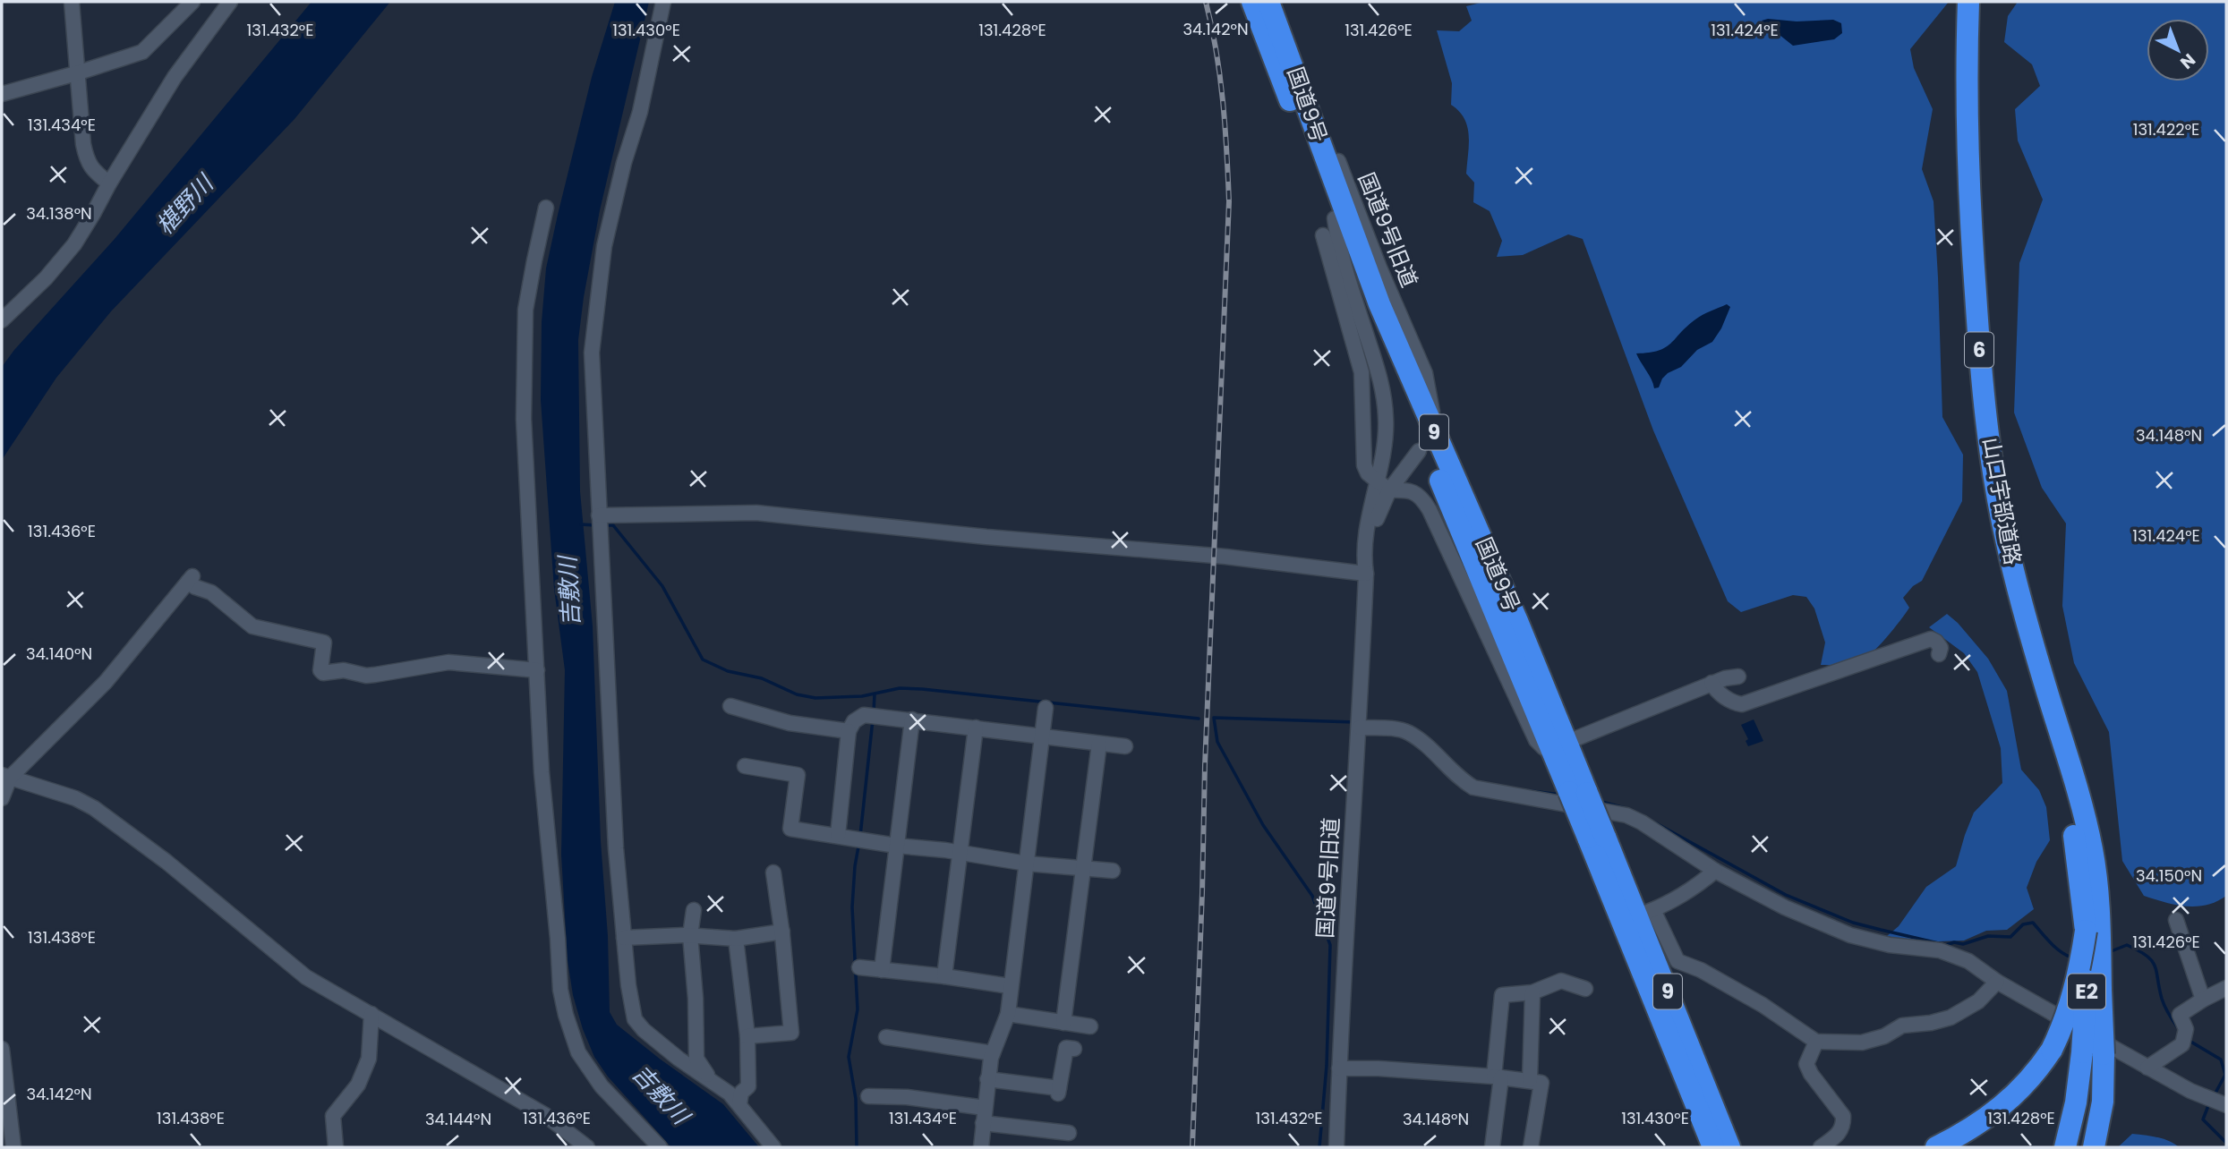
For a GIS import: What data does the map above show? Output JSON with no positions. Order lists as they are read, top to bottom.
{
  "streets": {
    "highway": [
      "国道9号",
      "6",
      "9",
      "山口宇部道路",
      "E2"
    ],
    "street": ["国道9号旧道"]
  },
  "crossings": [
    ["国道9号", "国道9号旧道"],
    ["山口宇部道路", "E2"]
  ],
  "water": ["椹野川", "吉敷川"],
  "north": "bottom right",
  "coordinates": [
    "34.142°N",
    "131.432°E",
    "131.430°E",
    "131.428°E",
    "131.426°E",
    "131.424°E",
    "131.434°E",
    "131.422°E",
    "34.138°N",
    "34.148°N",
    "131.436°E",
    "34.140°N",
    "34.150°N",
    "131.438°E",
    "34.144°N"
  ]
}
